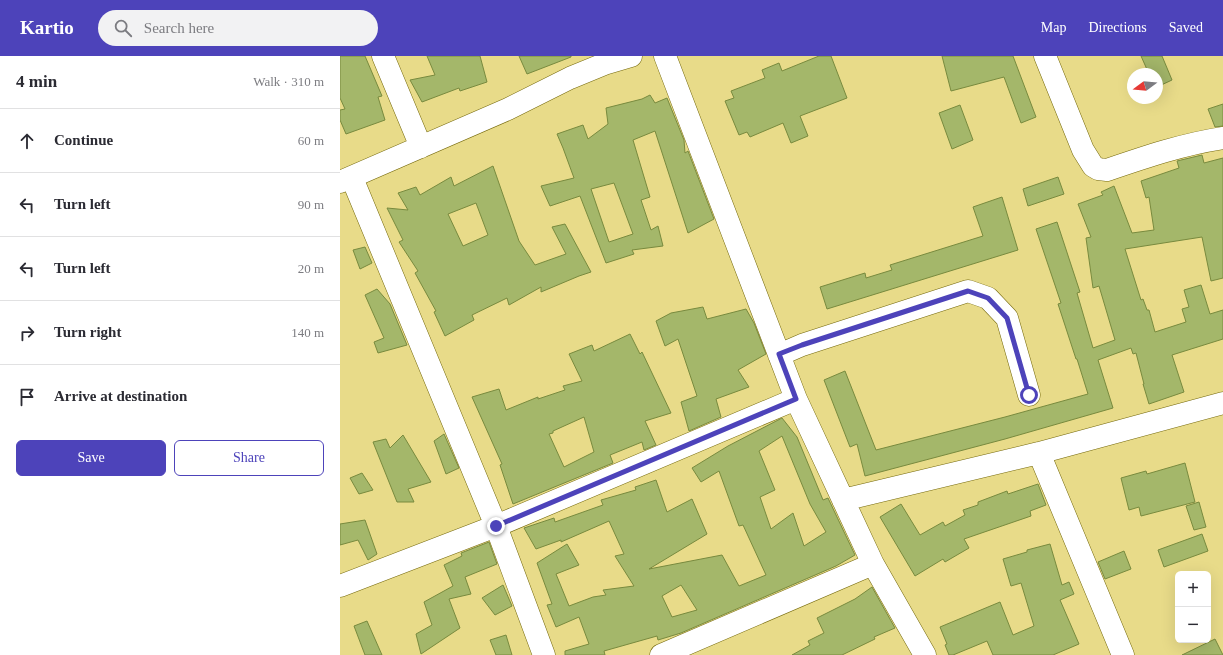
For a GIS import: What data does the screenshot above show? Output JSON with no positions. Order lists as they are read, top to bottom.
{
  "north": "left",
  "page": {
    "header": "Kartio",
    "search": "Search here",
    "nav": ["Map", "Directions", "Saved"],
    "heading": ["4 min", "Walk · 310 m"],
    "list": [
      ["Continue", "60 m"],
      ["Turn left", "90 m"],
      ["Turn left", "20 m"],
      ["Turn right", "140 m"],
      "Arrive at destination"
    ],
    "buttons": ["Save", "Share"],
    "map_buttons": ["+", "−"]
  }
}
